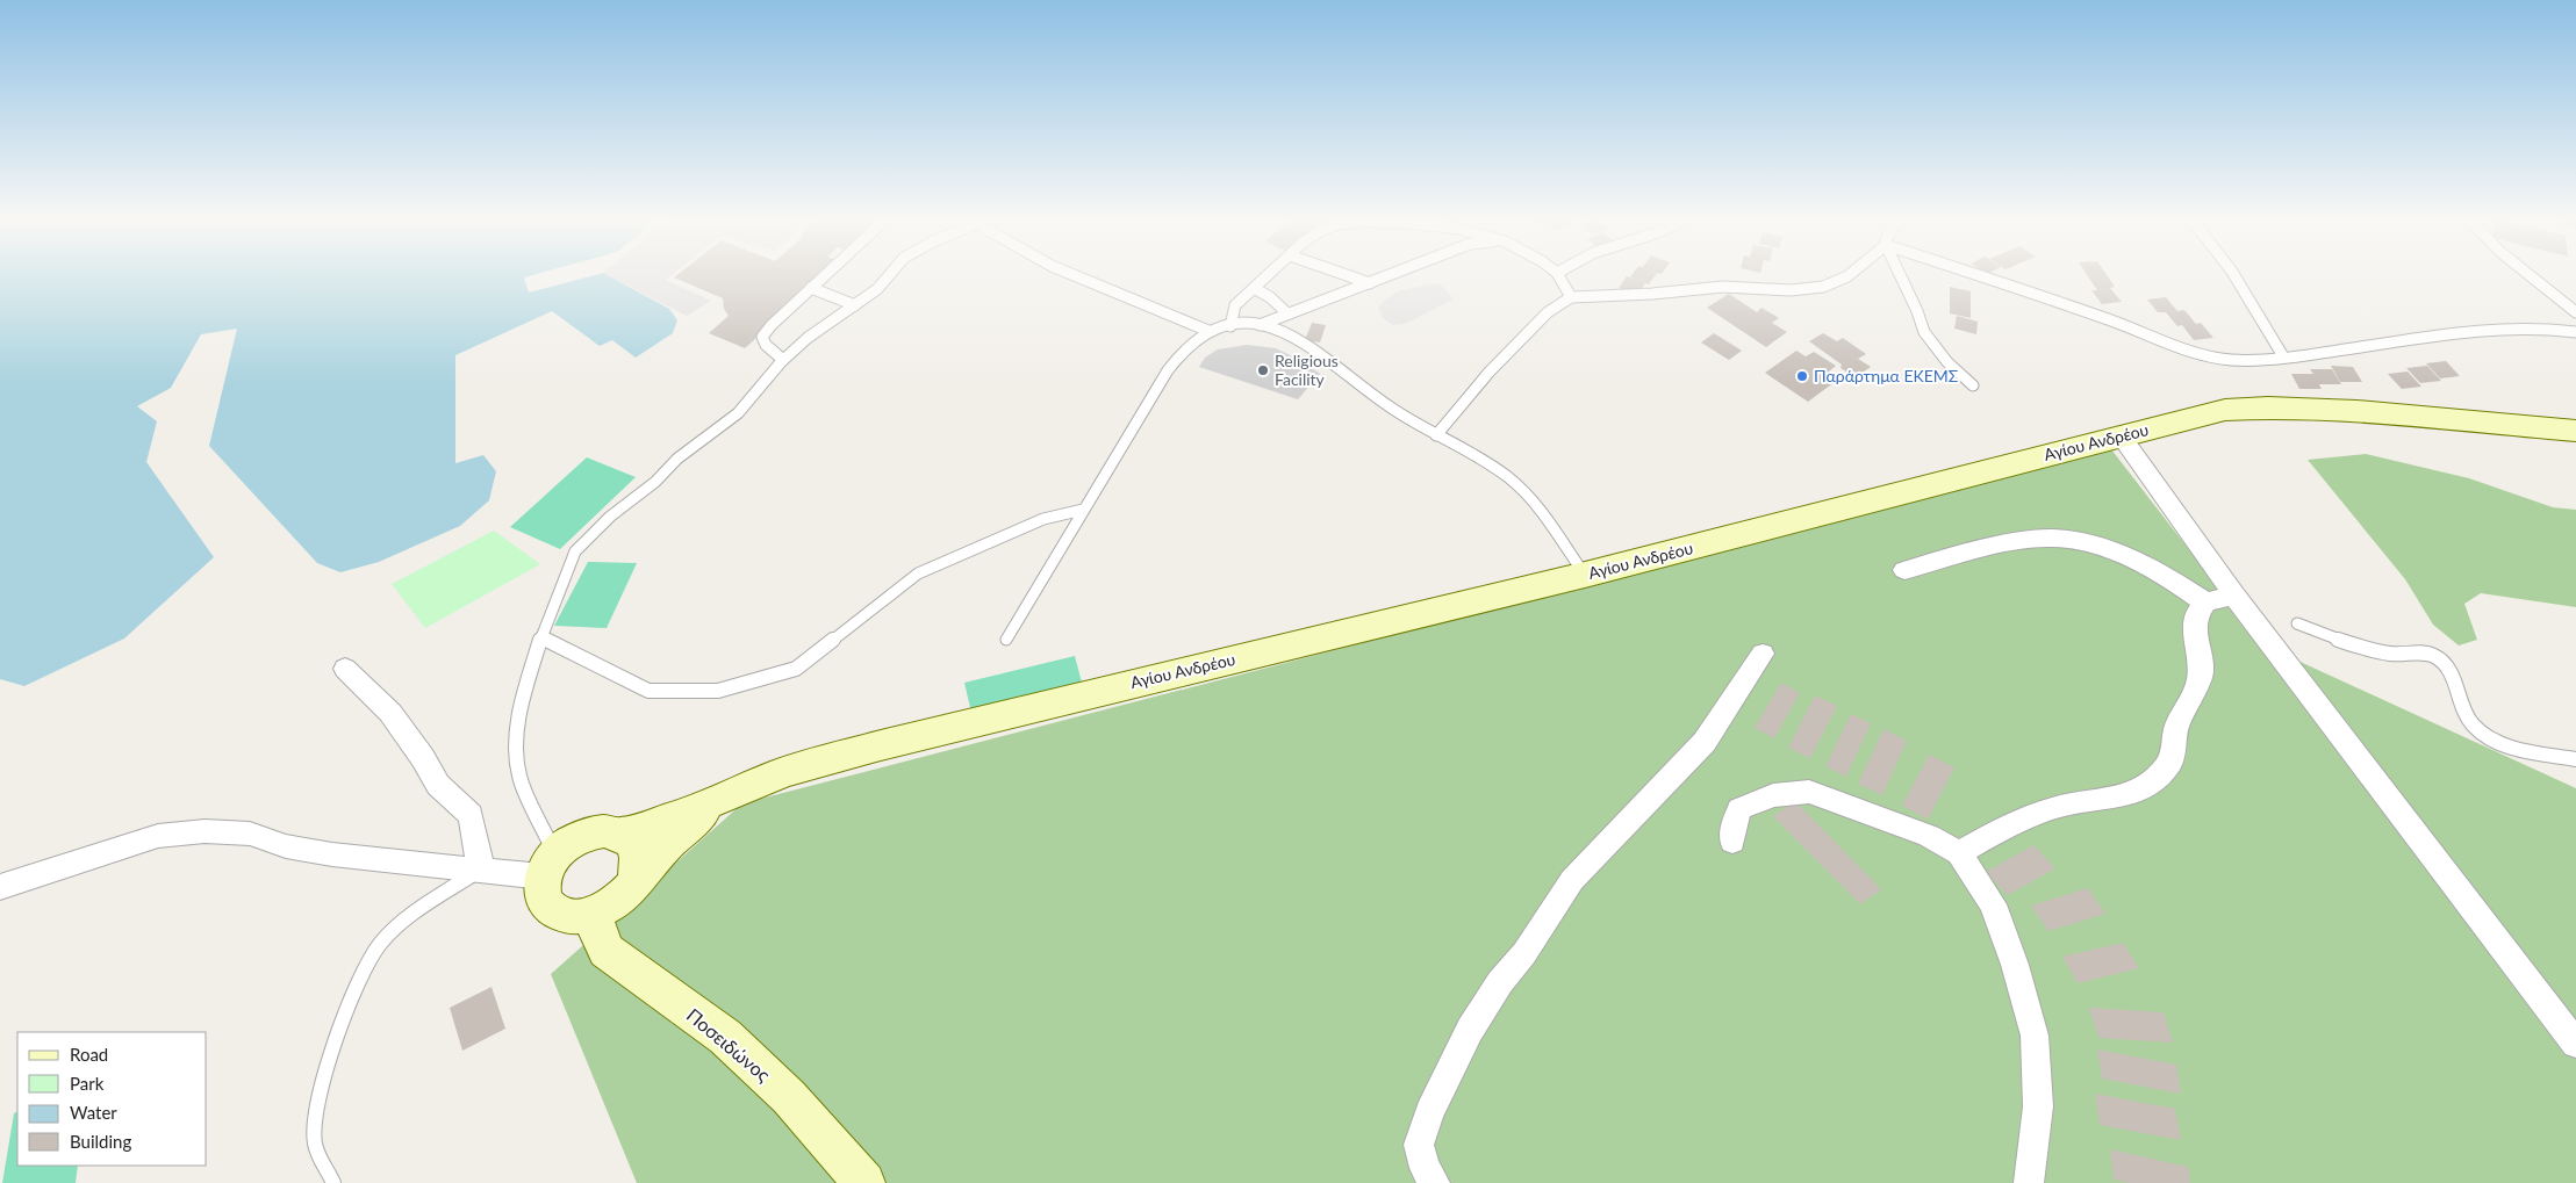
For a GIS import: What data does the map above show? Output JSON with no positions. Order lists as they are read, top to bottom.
{
  "streets": {
    "main road": ["Αγίου Ανδρέου", "Ποσειδώνος"]
  },
  "crossings": [
    ["Αγίου Ανδρέου", "Ποσειδώνος"]
  ],
  "places": ["Religious Facility", "Παράρτημα ΕΚΕΜΣ"],
  "legend": [
    "Road",
    "Park",
    "Water",
    "Building"
  ]
}
